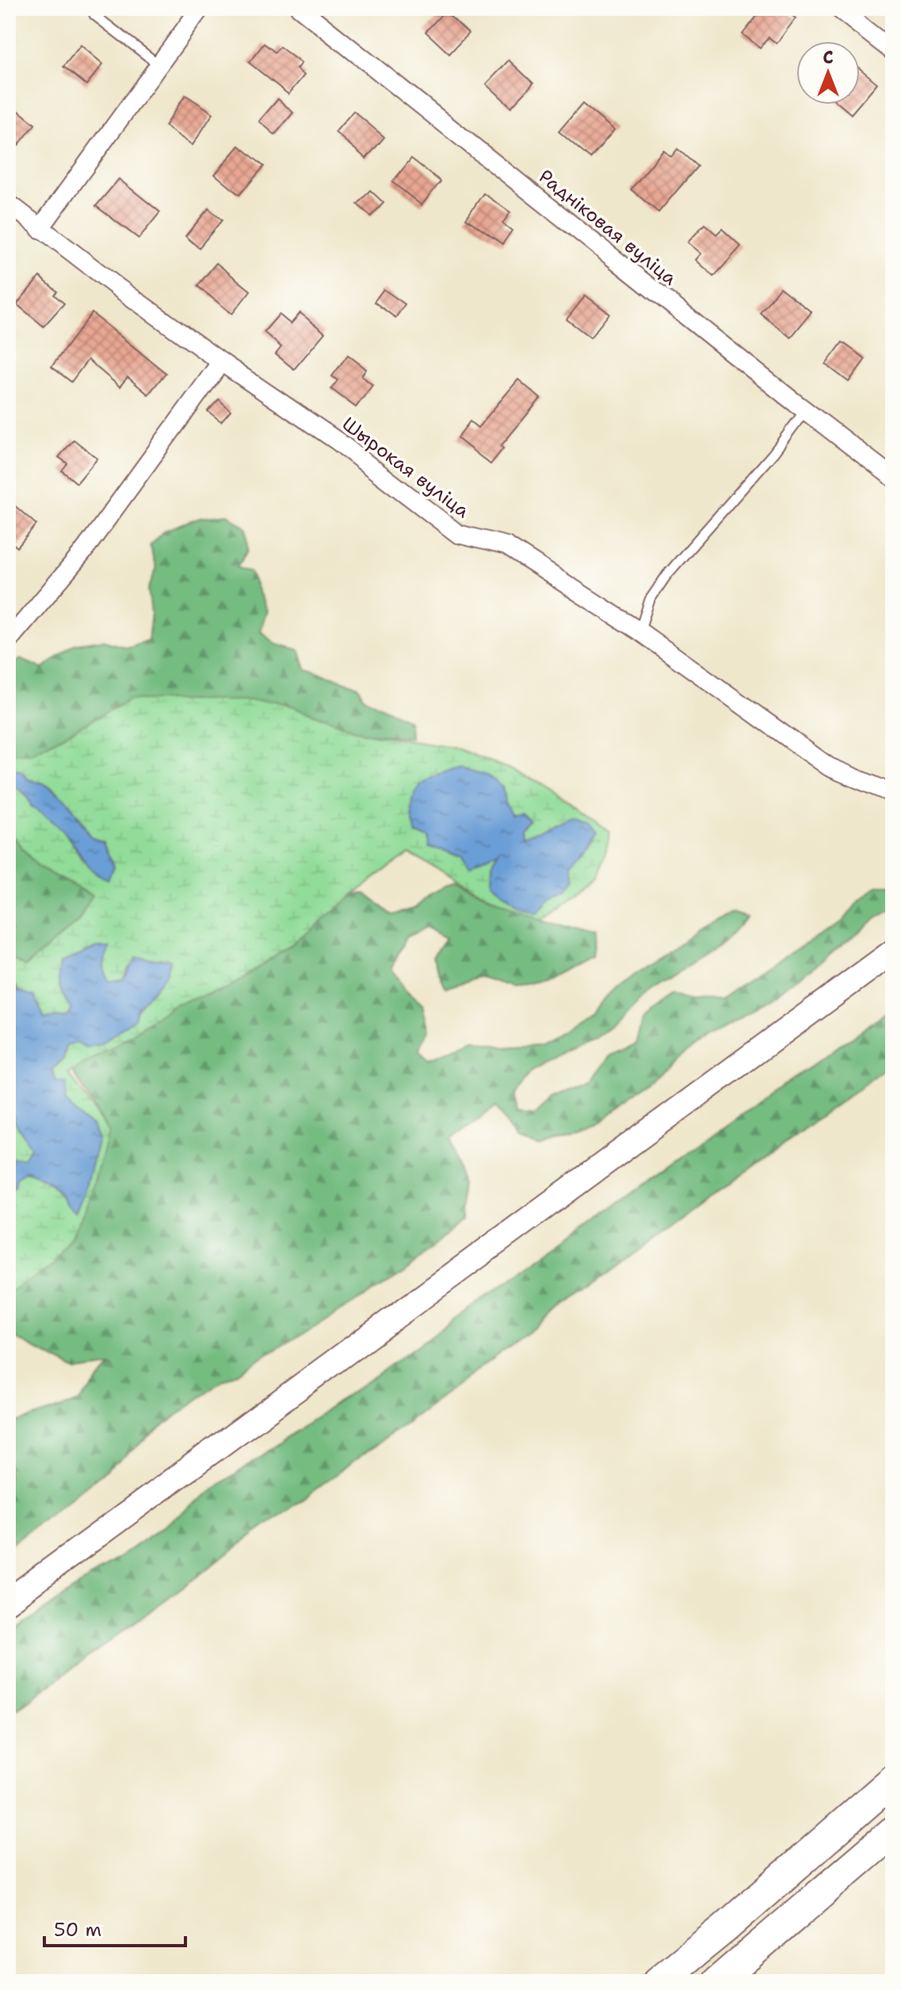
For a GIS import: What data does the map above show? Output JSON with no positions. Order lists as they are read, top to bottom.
{
  "streets": {
    "street": ["Радніковая вуліца", "Шырокая вуліца"]
  },
  "scale_bar": "50 m",
  "north": "top"
}
